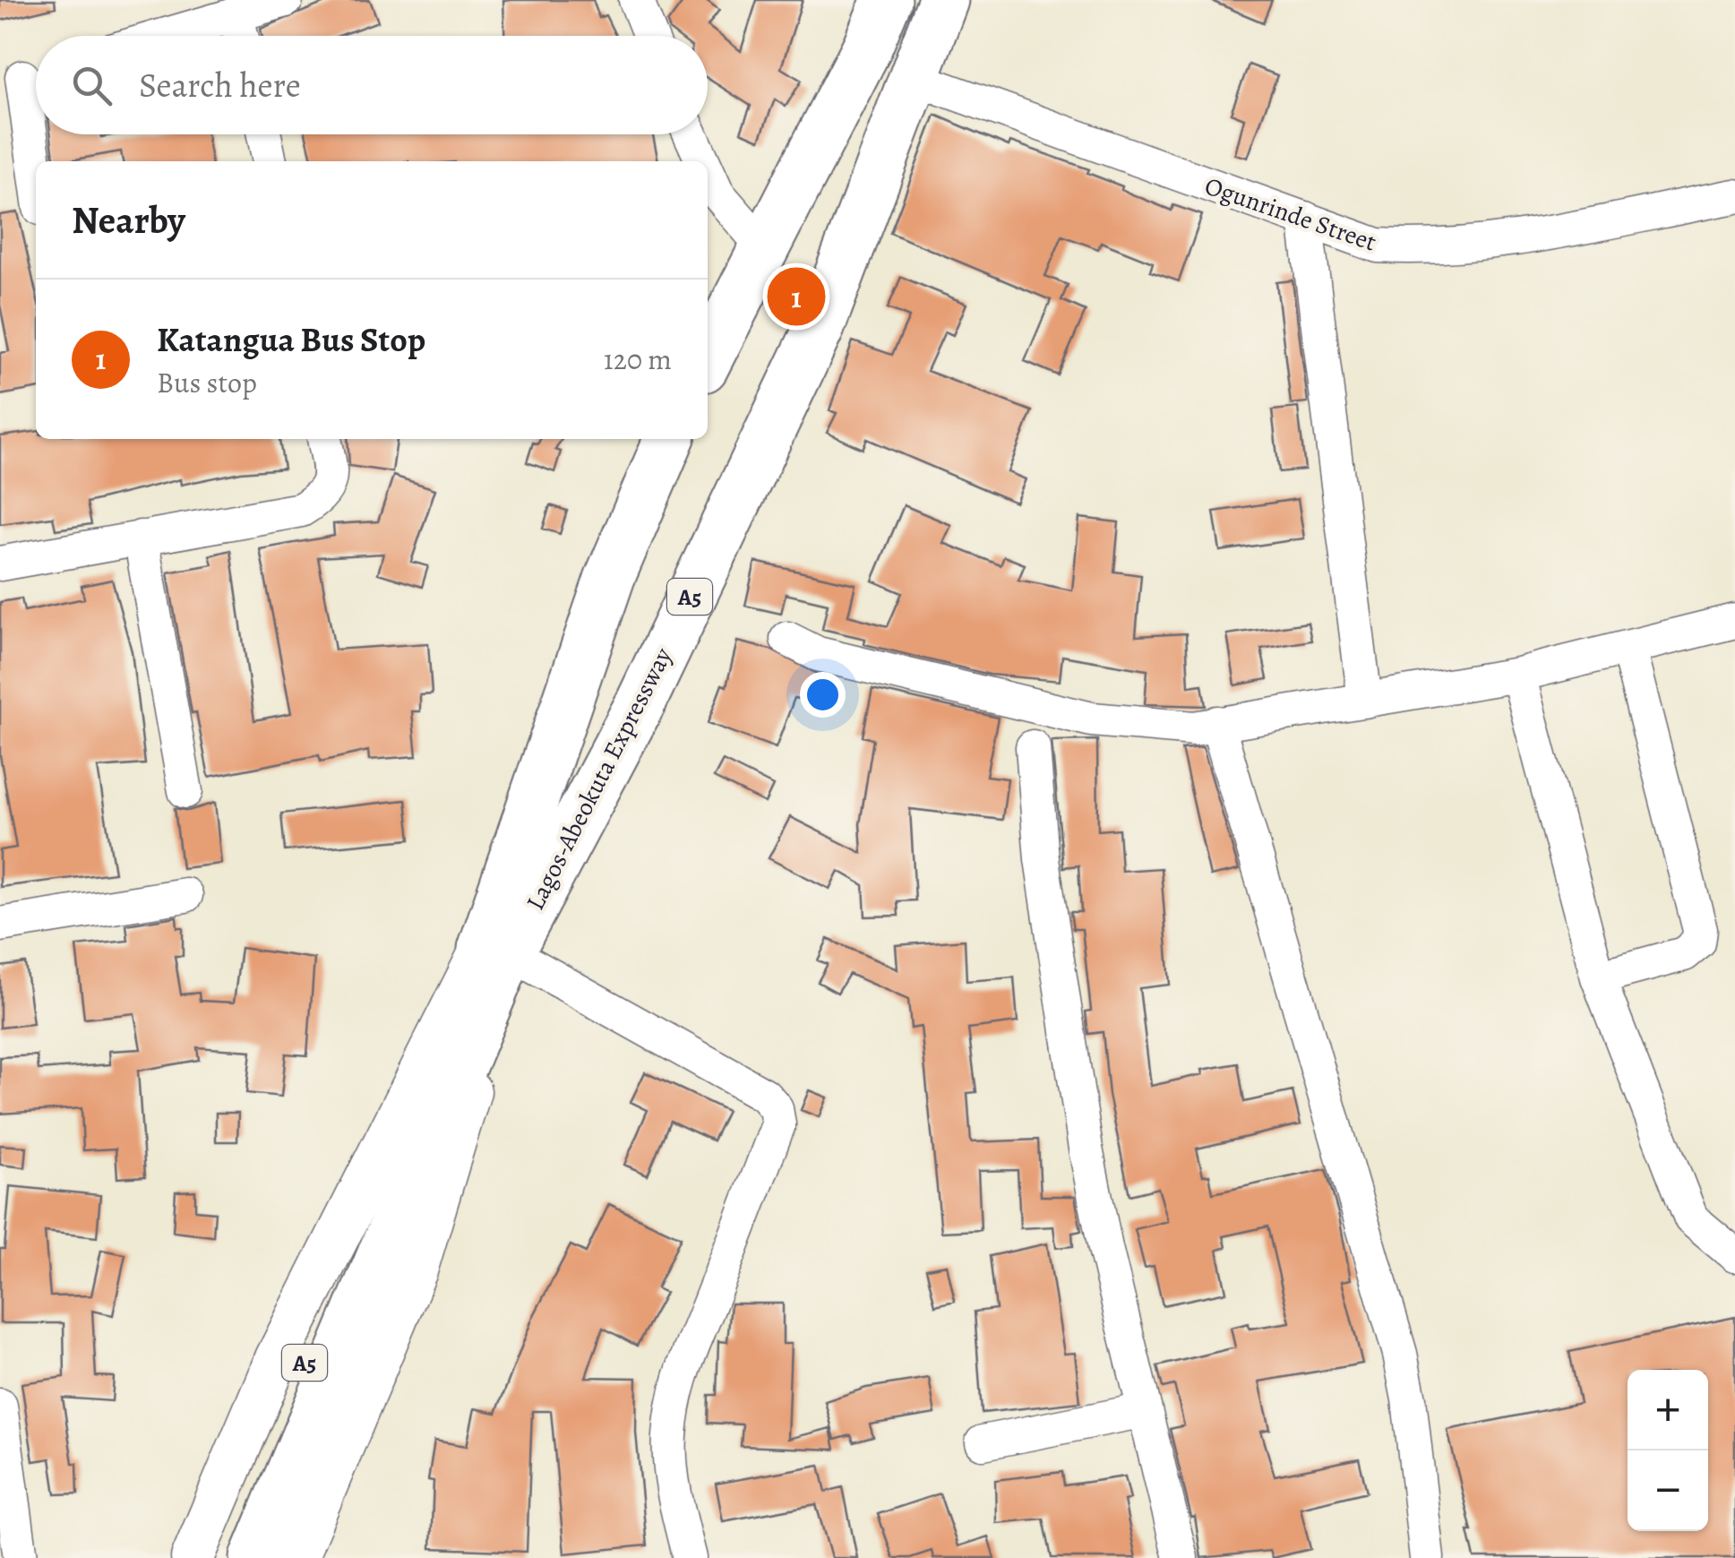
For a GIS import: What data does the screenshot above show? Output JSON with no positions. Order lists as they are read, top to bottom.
{
  "streets": {
    "highway": ["A5", "Lagos-Abeokuta Expressway"],
    "street": ["Ogunrinde Street"]
  },
  "crossings": [
    ["Ogunrinde Street", "Lagos-Abeokuta Expressway"]
  ],
  "page": {
    "search": "Search here",
    "heading": "Nearby",
    "pins": "1",
    "list": [
      {
        "mark": "1",
        "name": "Katangua Bus Stop",
        "note": "Bus stop",
        "value": "120 m"
      }
    ],
    "map_buttons": ["+", "−"]
  }
}
